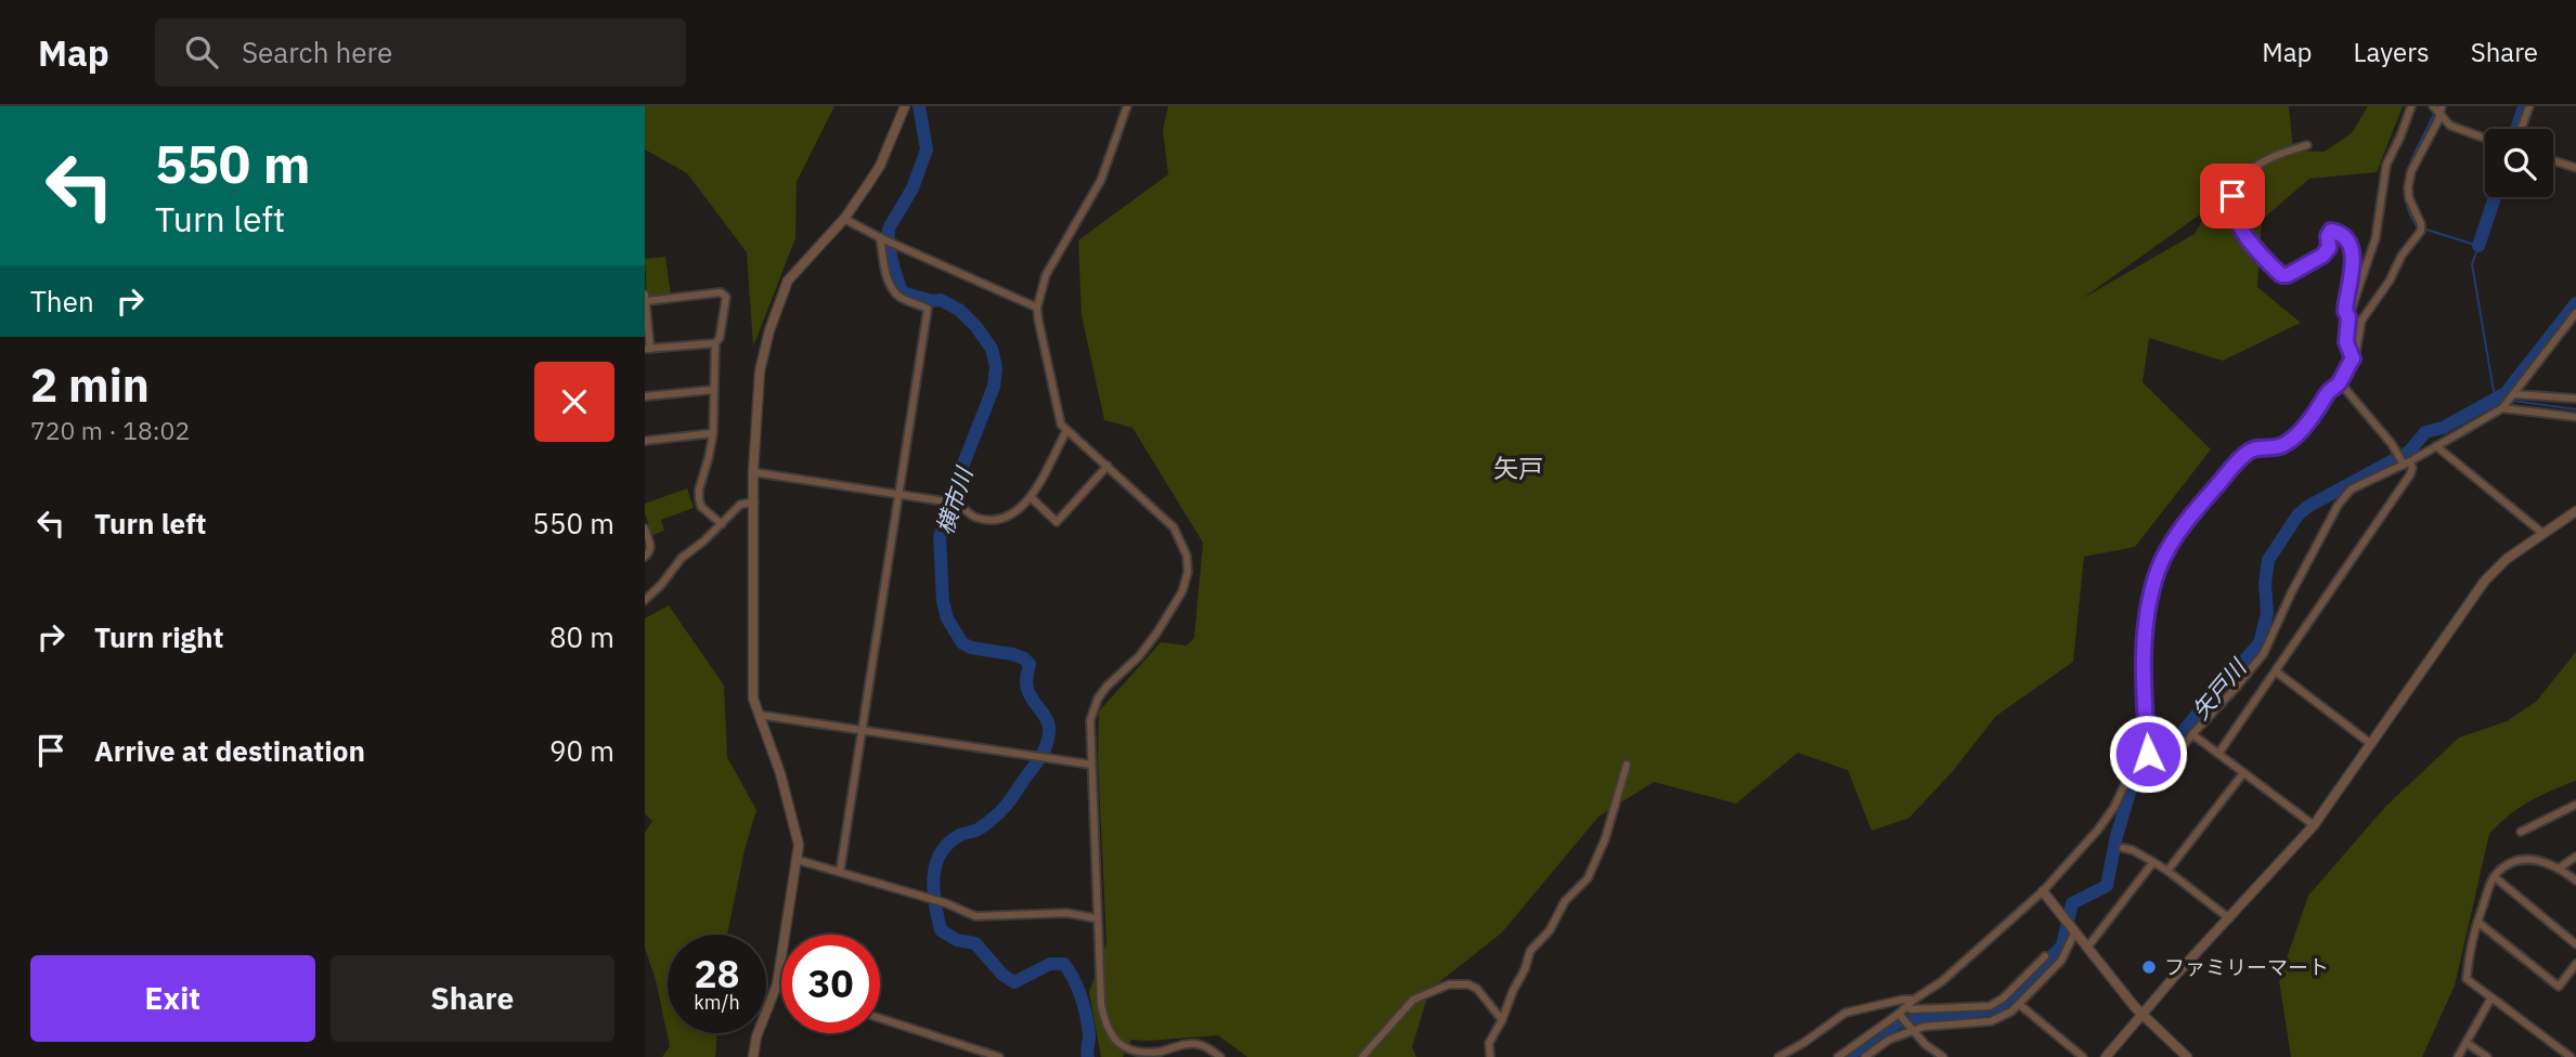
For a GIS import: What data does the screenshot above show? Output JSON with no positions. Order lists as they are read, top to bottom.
{
  "districts": ["矢戸"],
  "water": ["横市川", "矢戸川"],
  "places": ["ファミリーマート"],
  "page": {
    "header": "Map",
    "search": "Search here",
    "nav": ["Map", "Layers", "Share"],
    "turn": ["550 m", "Turn left"],
    "then": "Then",
    "heading": ["2 min", "720 m · 18:02"],
    "list": [
      {
        "name": "Turn left",
        "value": "550 m"
      },
      {
        "name": "Turn right",
        "value": "80 m"
      },
      {
        "name": "Arrive at destination",
        "value": "90 m"
      }
    ],
    "speed": "28 km/h",
    "limit": "30",
    "buttons": ["Exit", "Share"]
  }
}
